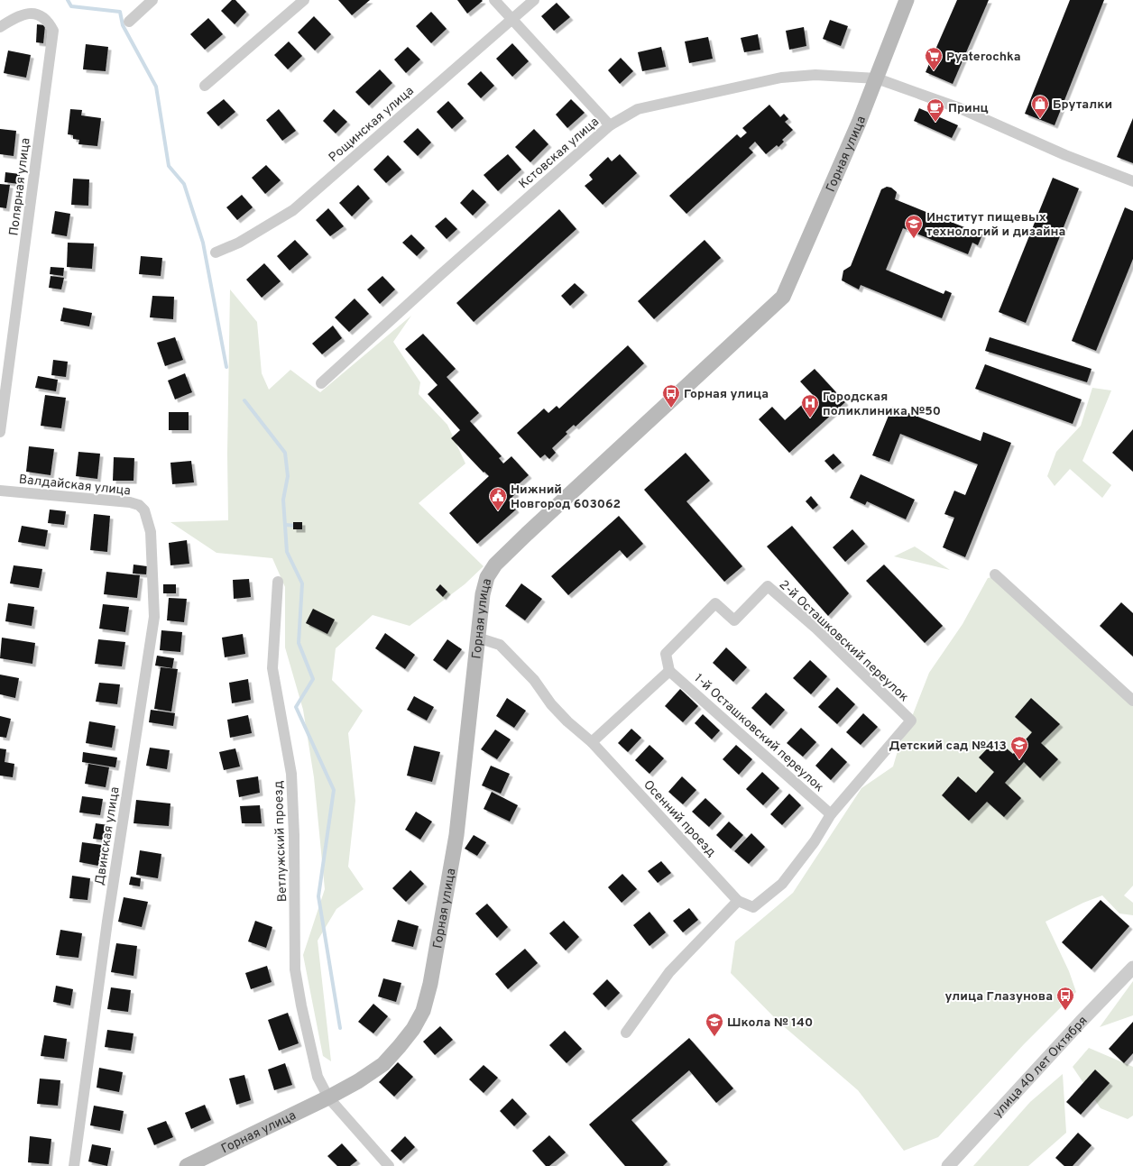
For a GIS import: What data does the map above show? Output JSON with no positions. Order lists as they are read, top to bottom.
{
  "streets": {
    "main road": ["Горная улица"],
    "street": [
      "Рощинская улица",
      "Кстовская улица",
      "Полярная улица",
      "Валдайская улица",
      "2-й Осташковский переулок",
      "1-й Осташковский переулок",
      "Осенний проезд",
      "Двинская улица",
      "Ветлужский проезд",
      "улица 40 лет Октября"
    ]
  },
  "crossings": [
    ["Кстовская улица", "Горная улица"],
    ["Горная улица", "Осенний проезд"],
    ["Горная улица", "Ветлужский проезд"],
    ["Валдайская улица", "Двинская улица"],
    ["2-й Осташковский переулок", "1-й Осташковский переулок"]
  ],
  "places": {
    "supermarket": ["Pyaterochka"],
    "shop": ["Бруталки"],
    "cafe": ["Принц"],
    "school or university": ["Институт пищевых технологий и дизайна", "Детский сад №413", "Школа № 140"],
    "bus stop": ["Горная улица", "улица Глазунова"],
    "hospital": ["Городская поликлиника №50"],
    "public building": ["Нижний Новгород 603062"]
  }
}
